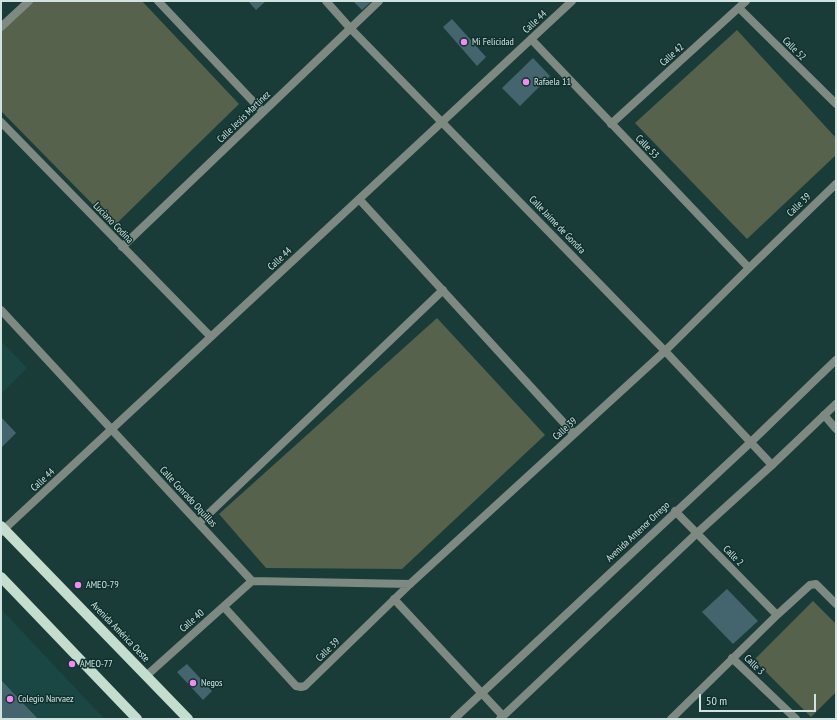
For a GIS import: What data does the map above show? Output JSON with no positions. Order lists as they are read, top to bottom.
{
  "streets": {
    "main road": ["Avenida América Oeste"],
    "street": [
      "Calle 44",
      "Calle 52",
      "Calle 42",
      "Calle Jesús Martínez",
      "Calle 53",
      "Calle 39",
      "Luciano Codina",
      "Calle Jaime de Gondra",
      "Calle Conrado Oquillas",
      "Avenida Antenor Orrego",
      "Calle 2",
      "Calle 40",
      "Calle 3"
    ]
  },
  "crossings": [
    ["Calle 44", "Calle 53"],
    ["Calle 44", "Luciano Codina"],
    ["Calle 44", "Calle Jaime de Gondra"],
    ["Calle 44", "Calle Conrado Oquillas"],
    ["Calle 44", "Avenida América Oeste"],
    ["Calle 52", "Calle 42"],
    ["Calle 42", "Calle 53"],
    ["Calle Jesús Martínez", "Luciano Codina"],
    ["Calle Jesús Martínez", "Calle Jaime de Gondra"],
    ["Calle 53", "Calle 39"],
    ["Calle 39", "Calle Jaime de Gondra"],
    ["Calle 39", "Calle 40"],
    ["Calle Jaime de Gondra", "Avenida Antenor Orrego"],
    ["Calle Conrado Oquillas", "Calle 40"],
    ["Avenida Antenor Orrego", "Calle 2"],
    ["Calle 40", "Avenida América Oeste"]
  ],
  "places": [
    "Mi Felicidad",
    "Rafaela 11",
    "AMEO-79",
    "AMEO-77",
    "Negos",
    "Colegio Narvaez"
  ],
  "scale_bar": "50 m"
}
